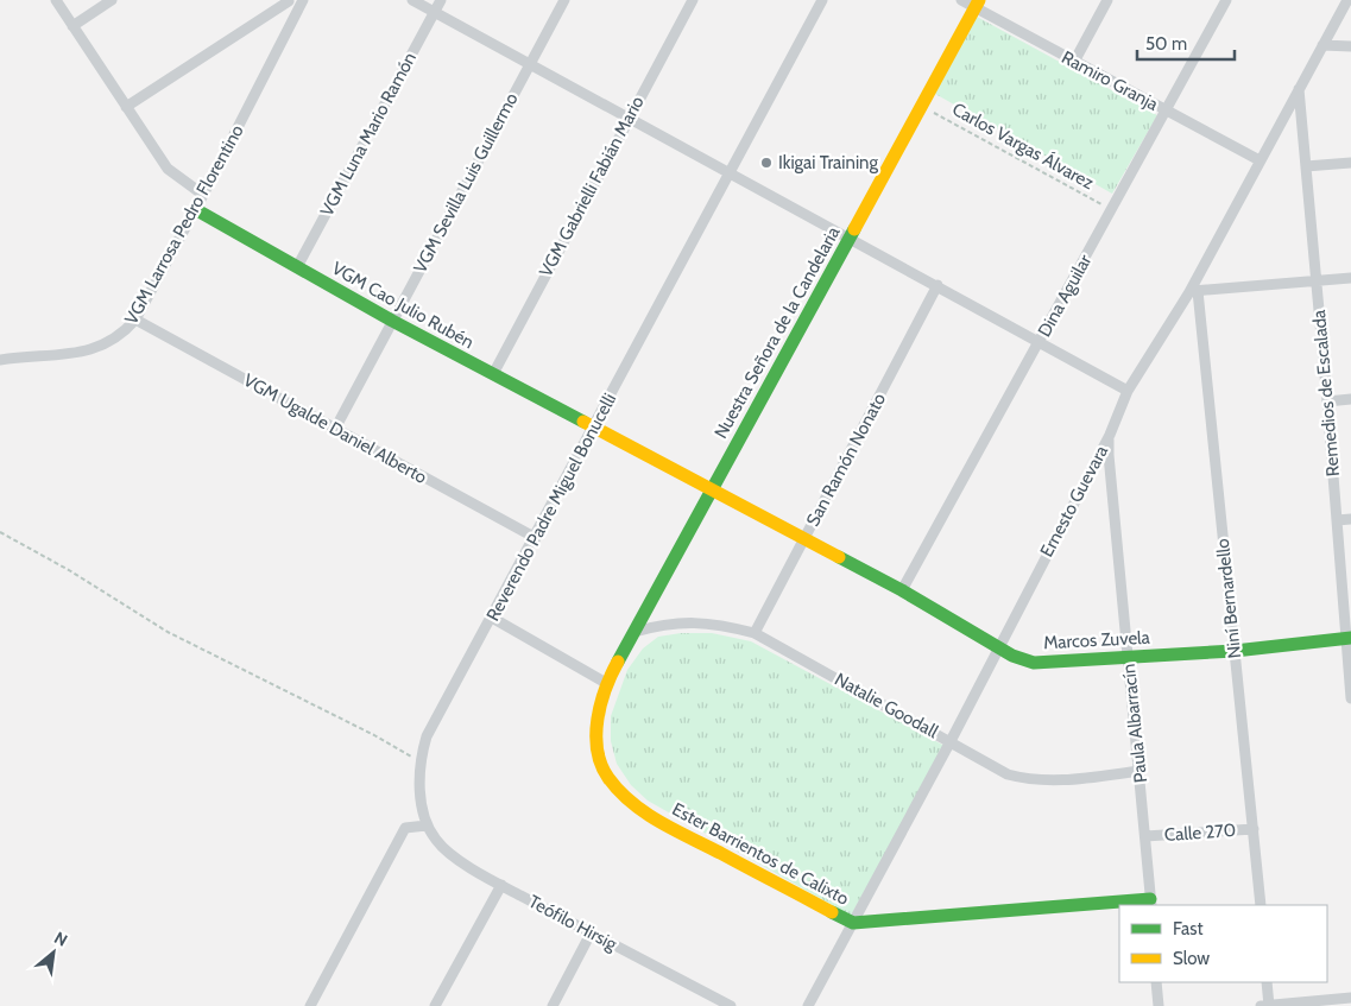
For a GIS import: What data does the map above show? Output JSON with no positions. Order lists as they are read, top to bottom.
{
  "streets": {
    "street": [
      "Ramiro Granja",
      "VGM Luna Mario Ramón",
      "VGM Sevilla Luis Guillermo",
      "VGM Gabrielli Fabián Mario",
      "VGM Larrosa Pedro Florentino",
      "Dina Aguilar",
      "VGM Cao Julio Rubén",
      "Nuestra Señora de la Candelaria",
      "Remedios de Escalada",
      "VGM Ugalde Daniel Alberto",
      "San Ramón Nonato",
      "Ernesto Guevara",
      "Reverendo Padre Miguel Bonucelli",
      "Niní Bernardello",
      "Marcos Zuvela",
      "Natalie Goodall",
      "Paula Albarracín",
      "Calle 270",
      "Ester Barrientos de Calixto",
      "Teófilo Hirsig"
    ],
    "path": ["Carlos Vargas Álvarez"]
  },
  "crossings": [
    ["Ramiro Granja", "Dina Aguilar"],
    ["Ramiro Granja", "Nuestra Señora de la Candelaria"],
    ["Ramiro Granja", "Ernesto Guevara"],
    ["VGM Luna Mario Ramón", "VGM Cao Julio Rubén"],
    ["Carlos Vargas Álvarez", "Dina Aguilar"],
    ["Carlos Vargas Álvarez", "Nuestra Señora de la Candelaria"],
    ["VGM Sevilla Luis Guillermo", "VGM Cao Julio Rubén"],
    ["VGM Sevilla Luis Guillermo", "VGM Ugalde Daniel Alberto"],
    ["VGM Gabrielli Fabián Mario", "VGM Cao Julio Rubén"],
    ["VGM Larrosa Pedro Florentino", "VGM Cao Julio Rubén"],
    ["VGM Larrosa Pedro Florentino", "VGM Ugalde Daniel Alberto"],
    ["Dina Aguilar", "Marcos Zuvela"],
    ["VGM Cao Julio Rubén", "Nuestra Señora de la Candelaria"],
    ["VGM Cao Julio Rubén", "Reverendo Padre Miguel Bonucelli"],
    ["VGM Cao Julio Rubén", "Marcos Zuvela"],
    ["Nuestra Señora de la Candelaria", "Marcos Zuvela"],
    ["Nuestra Señora de la Candelaria", "Natalie Goodall"],
    ["Nuestra Señora de la Candelaria", "Ester Barrientos de Calixto"],
    ["Remedios de Escalada", "Ernesto Guevara"],
    ["Remedios de Escalada", "Marcos Zuvela"],
    ["VGM Ugalde Daniel Alberto", "Reverendo Padre Miguel Bonucelli"],
    ["San Ramón Nonato", "Marcos Zuvela"],
    ["San Ramón Nonato", "Natalie Goodall"],
    ["Ernesto Guevara", "Niní Bernardello"],
    ["Ernesto Guevara", "Marcos Zuvela"],
    ["Ernesto Guevara", "Natalie Goodall"],
    ["Ernesto Guevara", "Paula Albarracín"],
    ["Ernesto Guevara", "Ester Barrientos de Calixto"],
    ["Reverendo Padre Miguel Bonucelli", "Teófilo Hirsig"],
    ["Niní Bernardello", "Marcos Zuvela"],
    ["Niní Bernardello", "Calle 270"],
    ["Marcos Zuvela", "Paula Albarracín"],
    ["Natalie Goodall", "Paula Albarracín"],
    ["Paula Albarracín", "Calle 270"],
    ["Paula Albarracín", "Ester Barrientos de Calixto"]
  ],
  "places": ["Ikigai Training"],
  "legend": ["Fast", "Slow"],
  "scale_bar": "50 m",
  "north": "top right"
}
